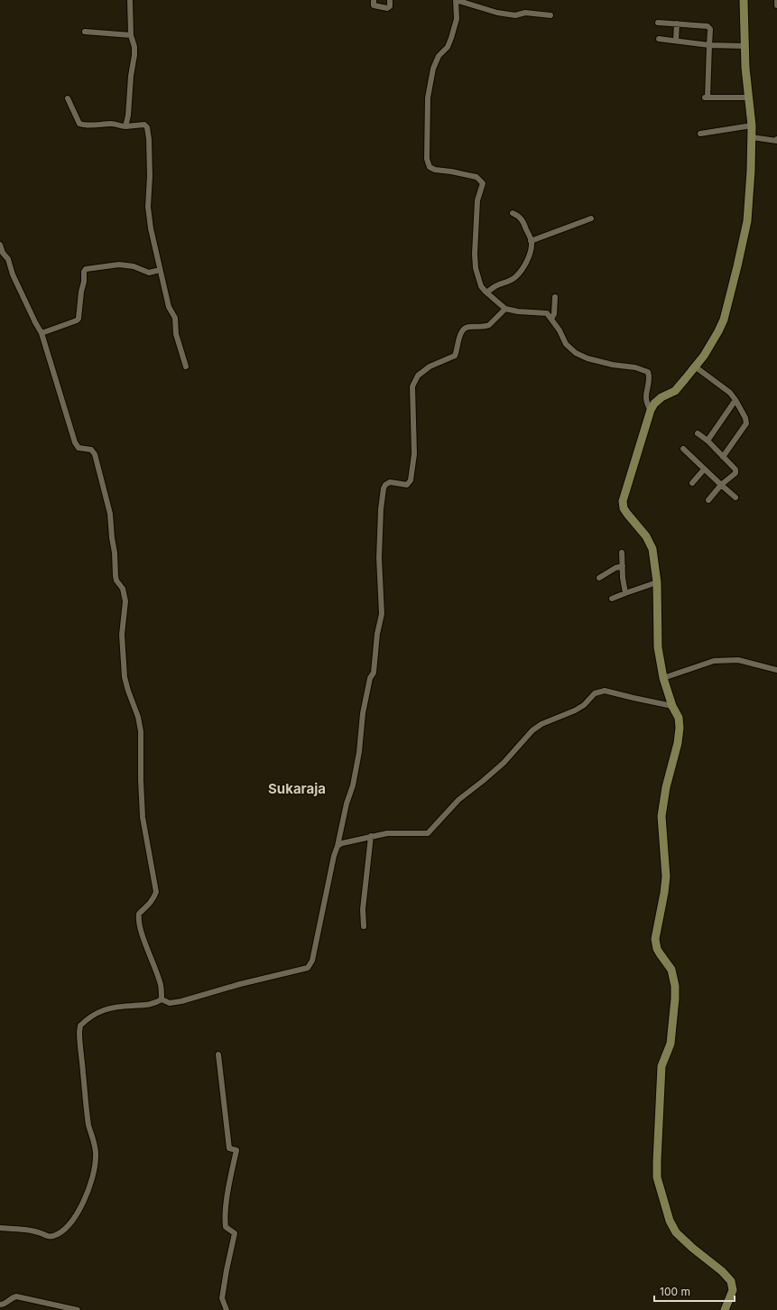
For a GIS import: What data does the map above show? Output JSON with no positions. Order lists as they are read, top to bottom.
{
  "districts": ["Sukaraja"],
  "scale_bar": "100 m"
}
